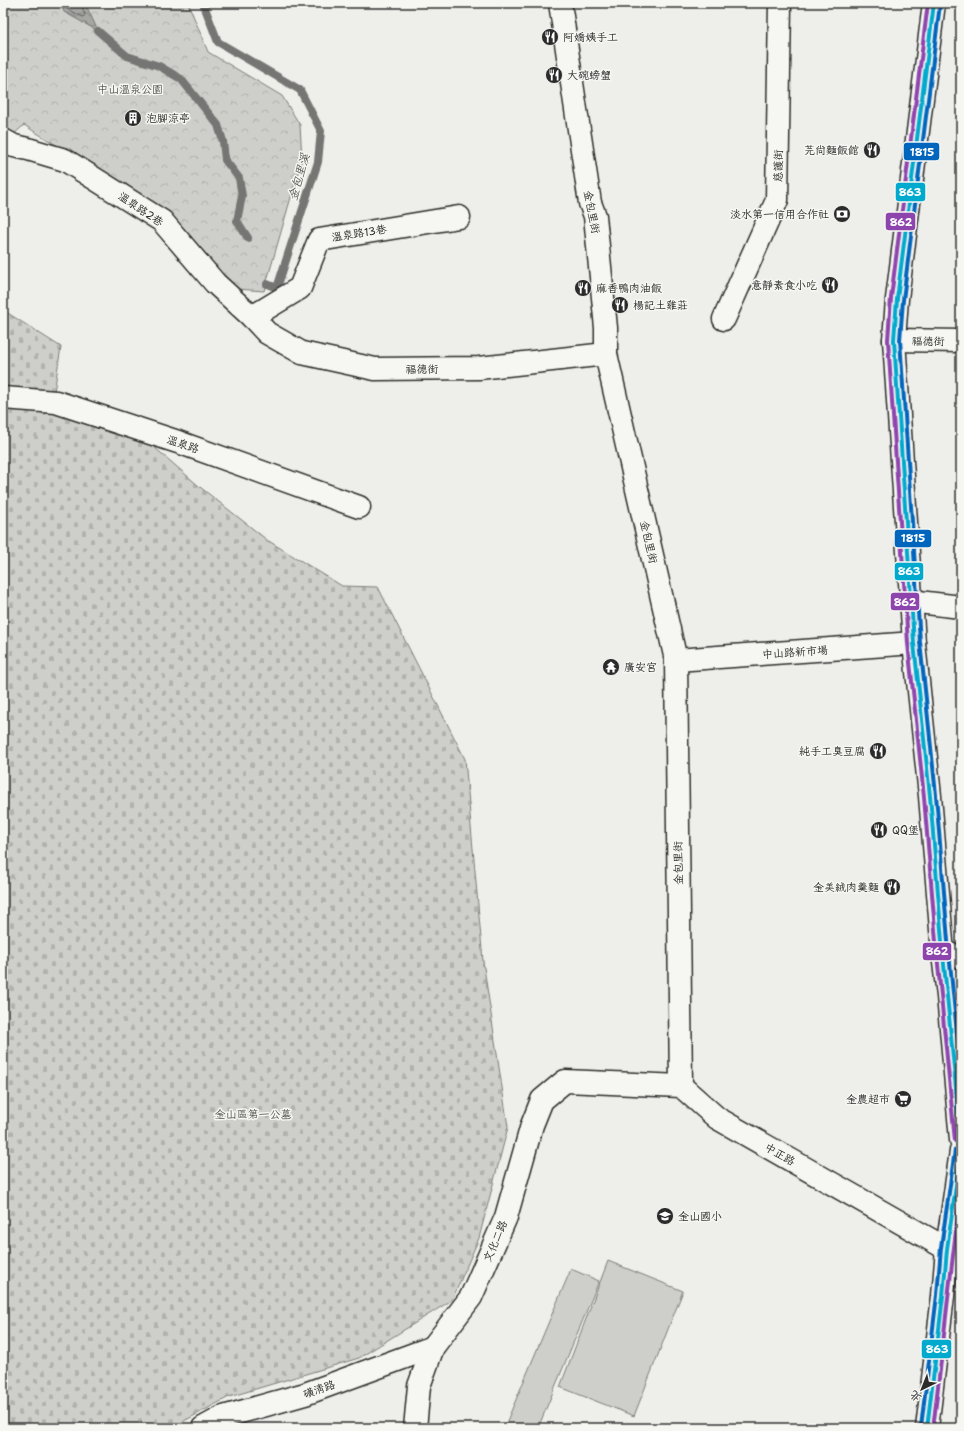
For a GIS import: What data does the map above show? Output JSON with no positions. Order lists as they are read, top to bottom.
{
  "streets": {
    "street": [
      "慈護街",
      "溫泉路2巷",
      "金包里街",
      "溫泉路13巷",
      "福德街",
      "溫泉路",
      "中山路新市場",
      "中正路",
      "文化二路",
      "磺清路"
    ]
  },
  "crossings": [
    ["溫泉路2巷", "溫泉路13巷"],
    ["溫泉路2巷", "福德街"],
    ["金包里街", "福德街"],
    ["金包里街", "中山路新市場"],
    ["金包里街", "中正路"],
    ["金包里街", "文化二路"],
    ["溫泉路13巷", "福德街"],
    ["中正路", "文化二路"],
    ["文化二路", "磺清路"]
  ],
  "water": ["金包里溪"],
  "parks": ["中山溫泉公園", "金山區第一公墓"],
  "places": {
    "restaurant": [
      "阿嬌姨手工",
      "大碗螃蟹",
      "芫尚麵飯館",
      "意靜素食小吃",
      "麻香鴨肉油飯",
      "楊記土雞莊",
      "純手工臭豆腐",
      "QQ堡",
      "金美絨肉羹麵"
    ],
    "building": ["泡腳涼亭"],
    "bank": ["淡水第一信用合作社"],
    "temple": ["廣安宮"],
    "supermarket": ["金農超市"],
    "school or university": ["金山國小"]
  },
  "lines": ["transit line 863", "transit line 862", "transit line 1815"],
  "north": "bottom left"
}
